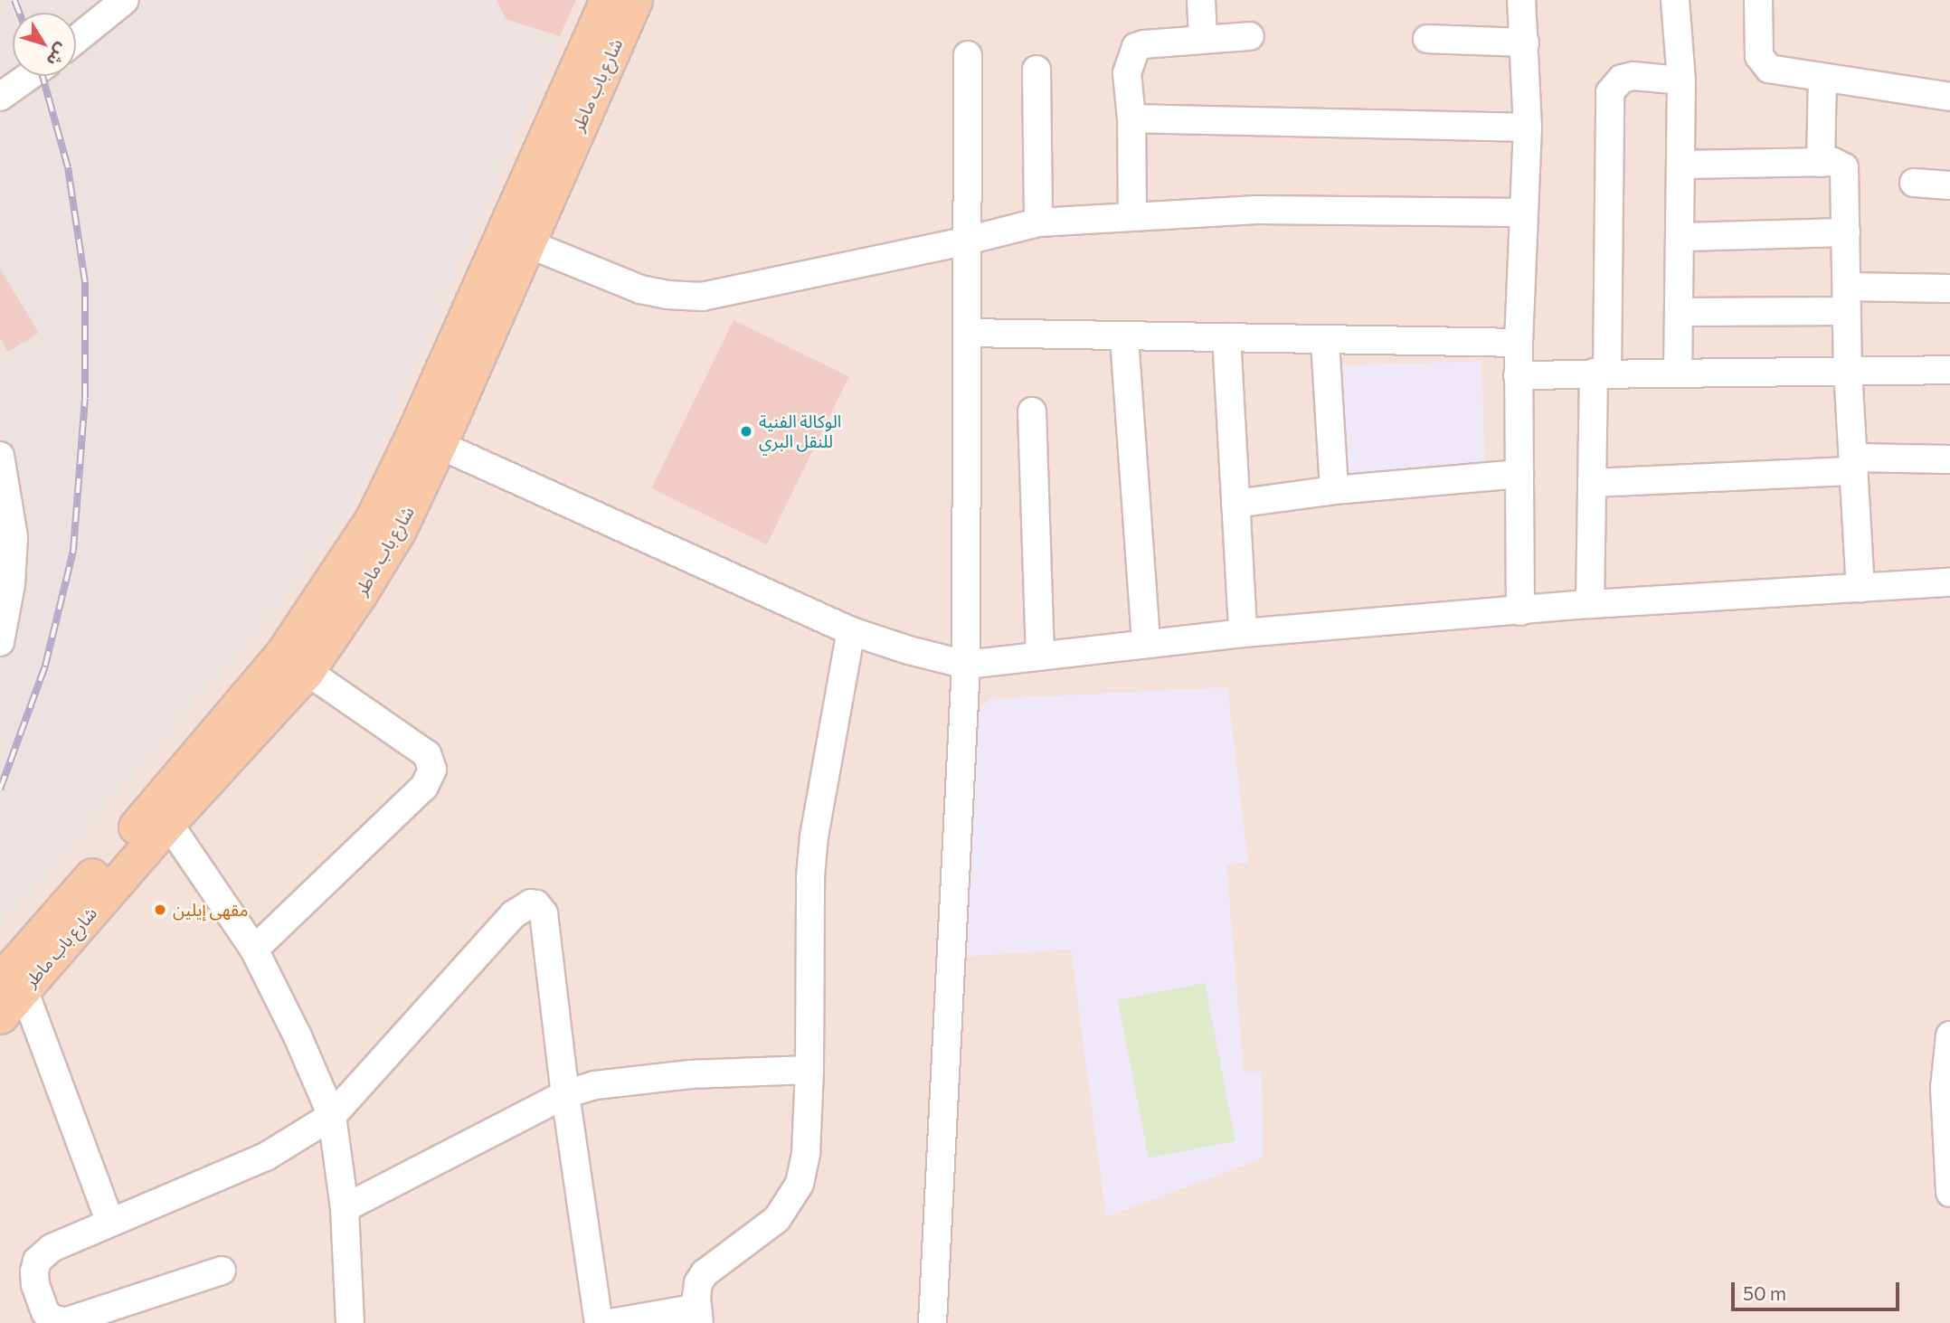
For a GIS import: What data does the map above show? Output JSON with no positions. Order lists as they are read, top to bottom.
{
  "streets": {
    "main road": ["شارع باب ماطر"]
  },
  "places": ["الوكالة الفنية للنقل البري", "مقهى إيلين"],
  "scale_bar": "50 m",
  "north": "bottom right"
}
